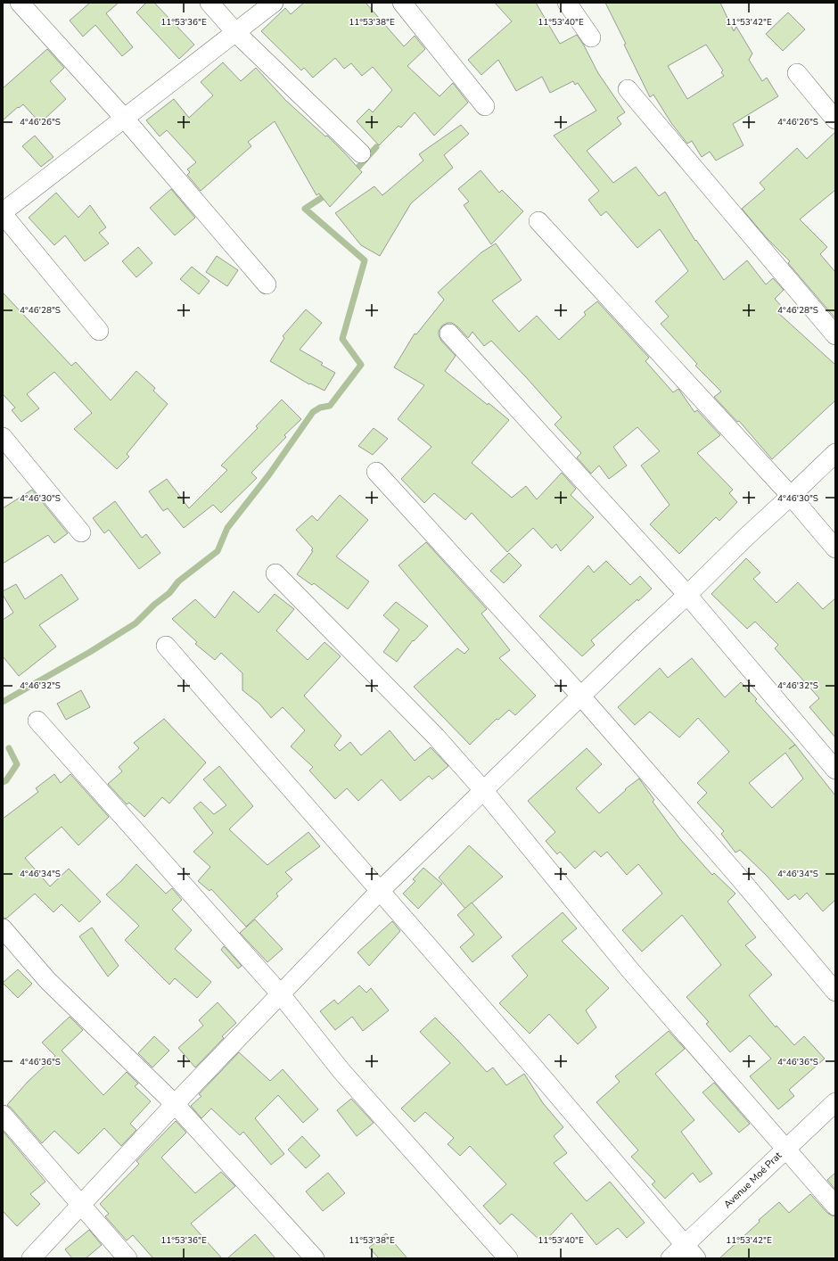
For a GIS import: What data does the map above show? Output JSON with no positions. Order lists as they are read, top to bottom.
{
  "streets": {
    "street": ["Avenue Moé Prat"]
  },
  "coordinates": [
    "11°53'36\"E",
    "11°53'38\"E",
    "11°53'40\"E",
    "11°53'42\"E",
    "4°46'26\"S",
    "4°46'28\"S",
    "4°46'30\"S",
    "4°46'32\"S",
    "4°46'34\"S",
    "4°46'36\"S"
  ]
}
